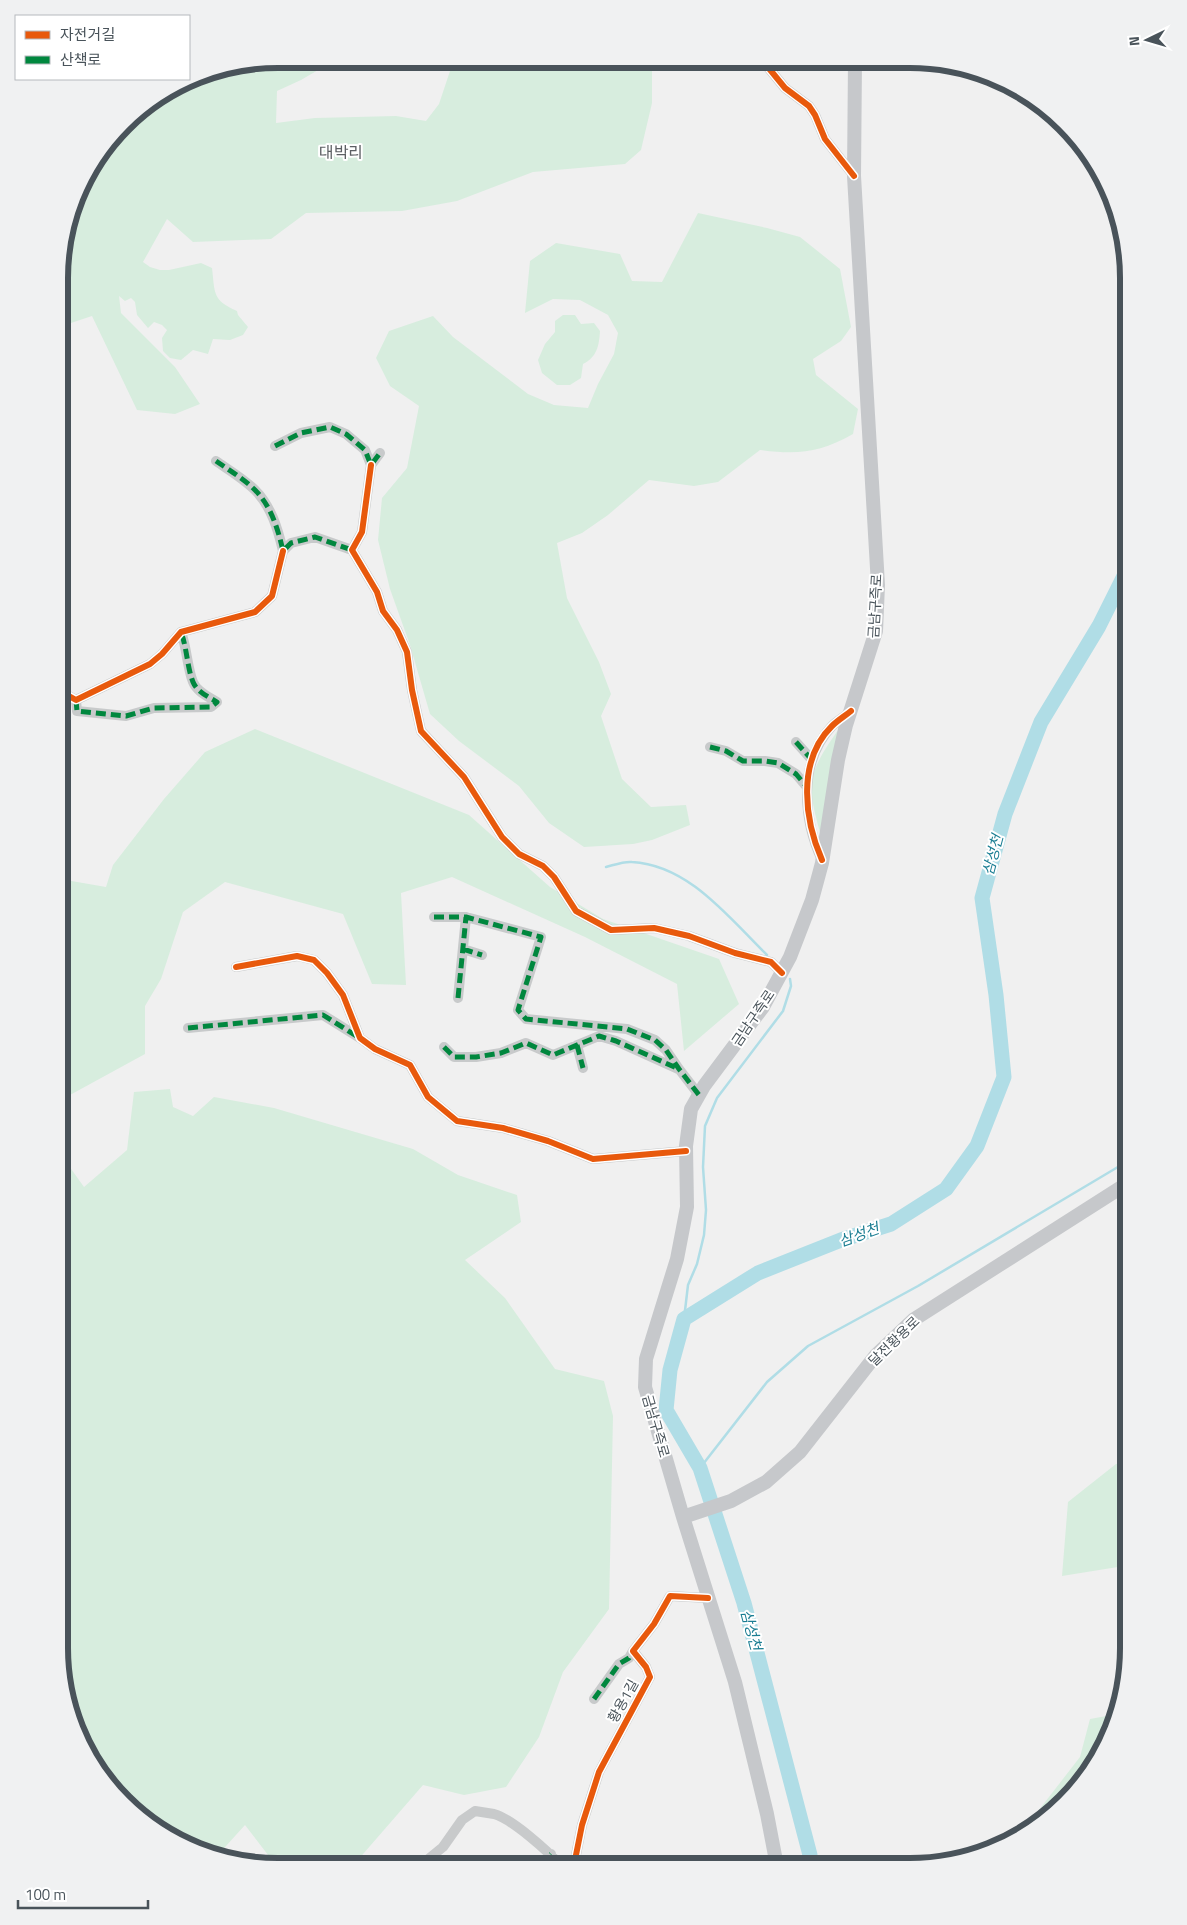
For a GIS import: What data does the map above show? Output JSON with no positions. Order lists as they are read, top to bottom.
{
  "streets": {
    "main road": ["금남구즉로", "달전황용로"],
    "street": ["황용1길"]
  },
  "crossings": [
    ["금남구즉로", "달전황용로"],
    ["금남구즉로", "황용1길"]
  ],
  "districts": ["대박리"],
  "water": ["삼성천"],
  "legend": ["자전거길", "산책로"],
  "scale_bar": "100 m",
  "north": "left"
}
